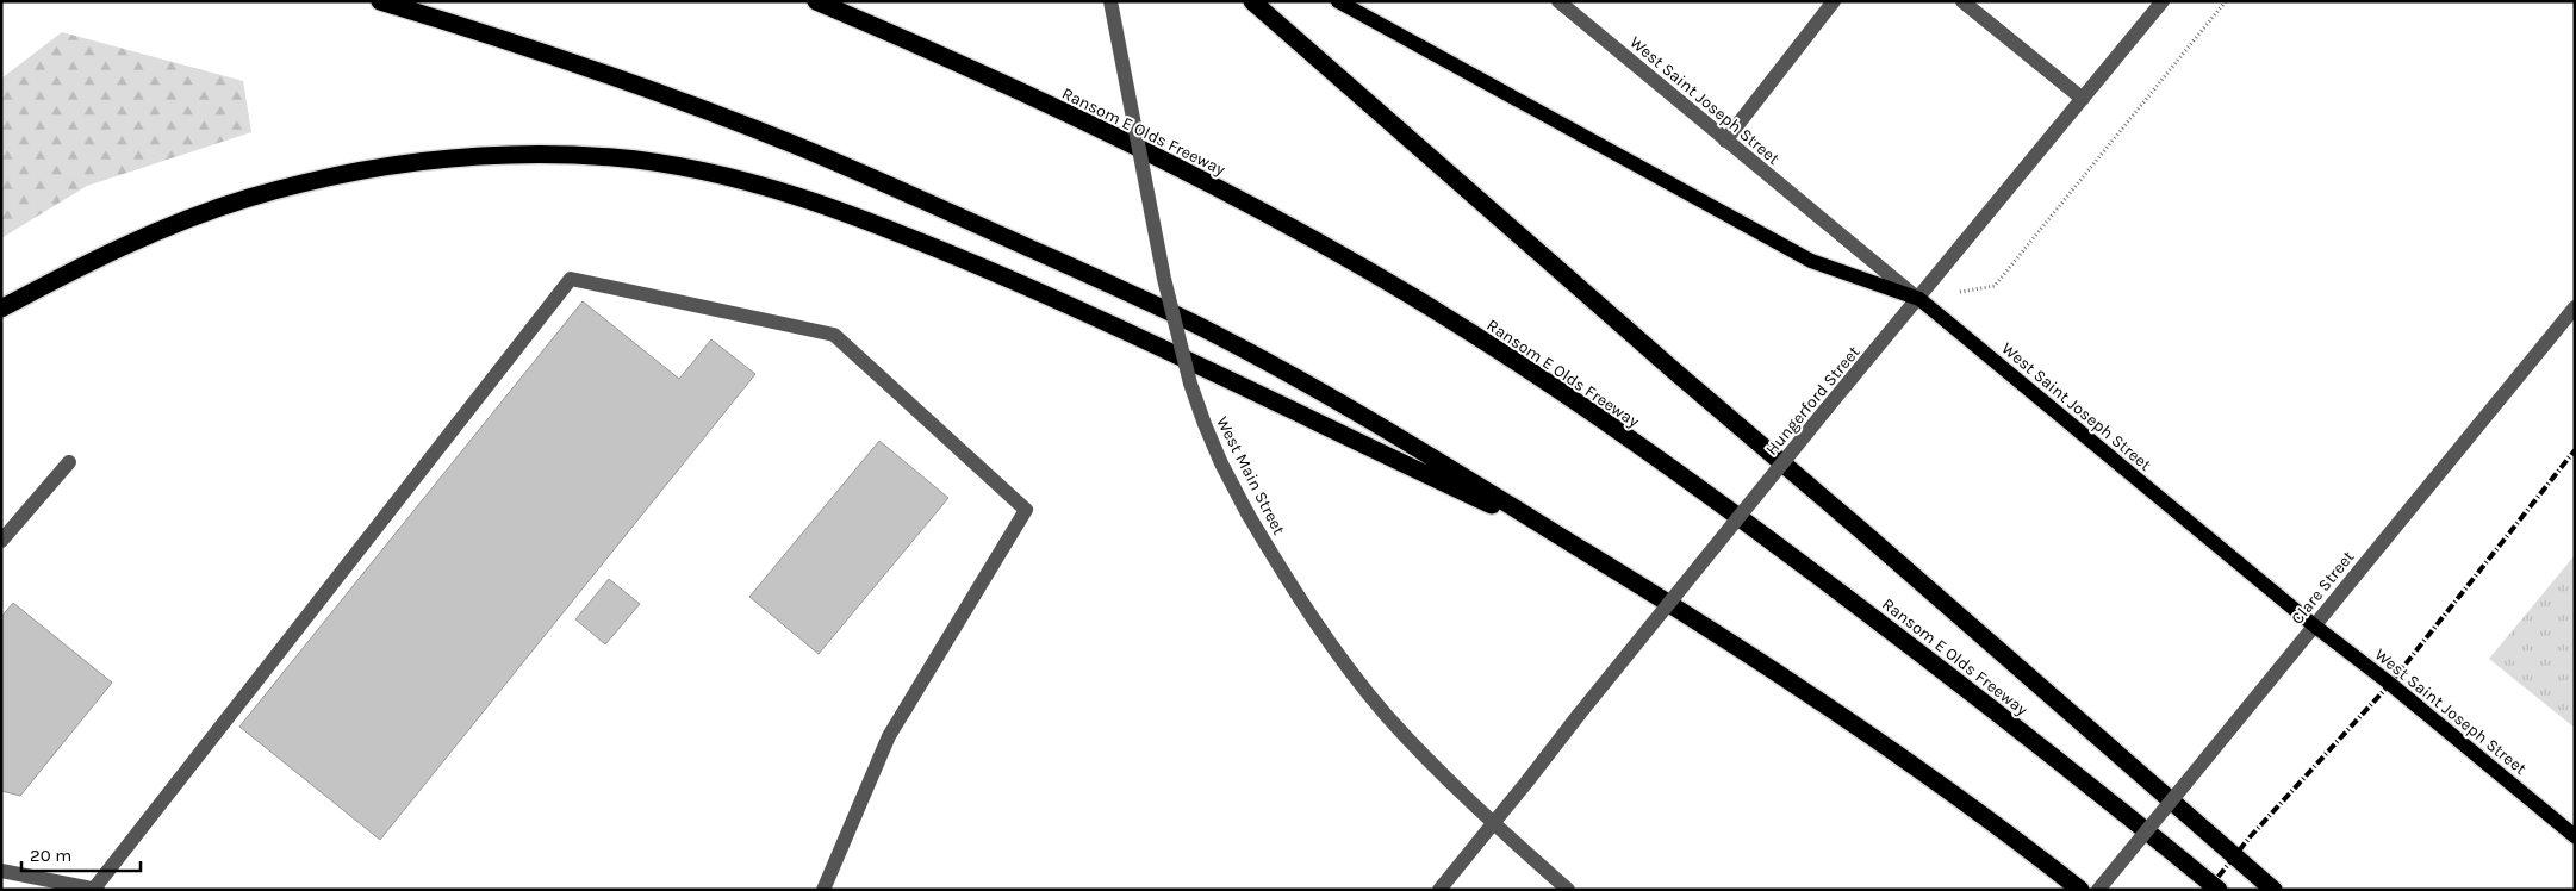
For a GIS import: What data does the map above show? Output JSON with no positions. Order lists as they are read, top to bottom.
{
  "streets": {
    "highway": ["Ransom E Olds Freeway"],
    "main road": ["West Saint Joseph Street"],
    "street": ["Hungerford Street", "West Main Street", "Clare Street"]
  },
  "crossings": [
    ["West Saint Joseph Street", "Hungerford Street"],
    ["West Saint Joseph Street", "Clare Street"],
    ["Hungerford Street", "West Main Street"]
  ],
  "scale_bar": "20 m"
}
